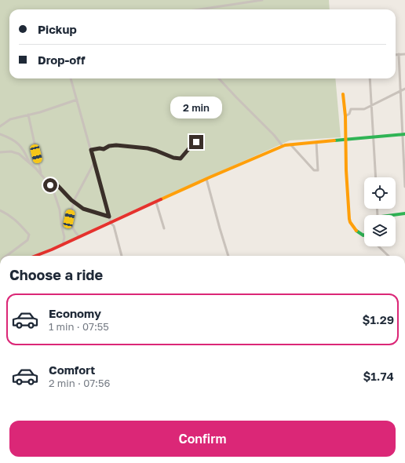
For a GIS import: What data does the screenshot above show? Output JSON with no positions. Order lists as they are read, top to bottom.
{
  "page": {
    "banner": ["Pickup", "Drop-off"],
    "bubble": "2 min",
    "heading": "Choose a ride",
    "list": [
      {
        "name": "Economy",
        "note": "1 min · 07:55",
        "value": "$1.29"
      },
      {
        "name": "Comfort",
        "note": "2 min · 07:56",
        "value": "$1.74"
      }
    ],
    "buttons": "Confirm"
  }
}
